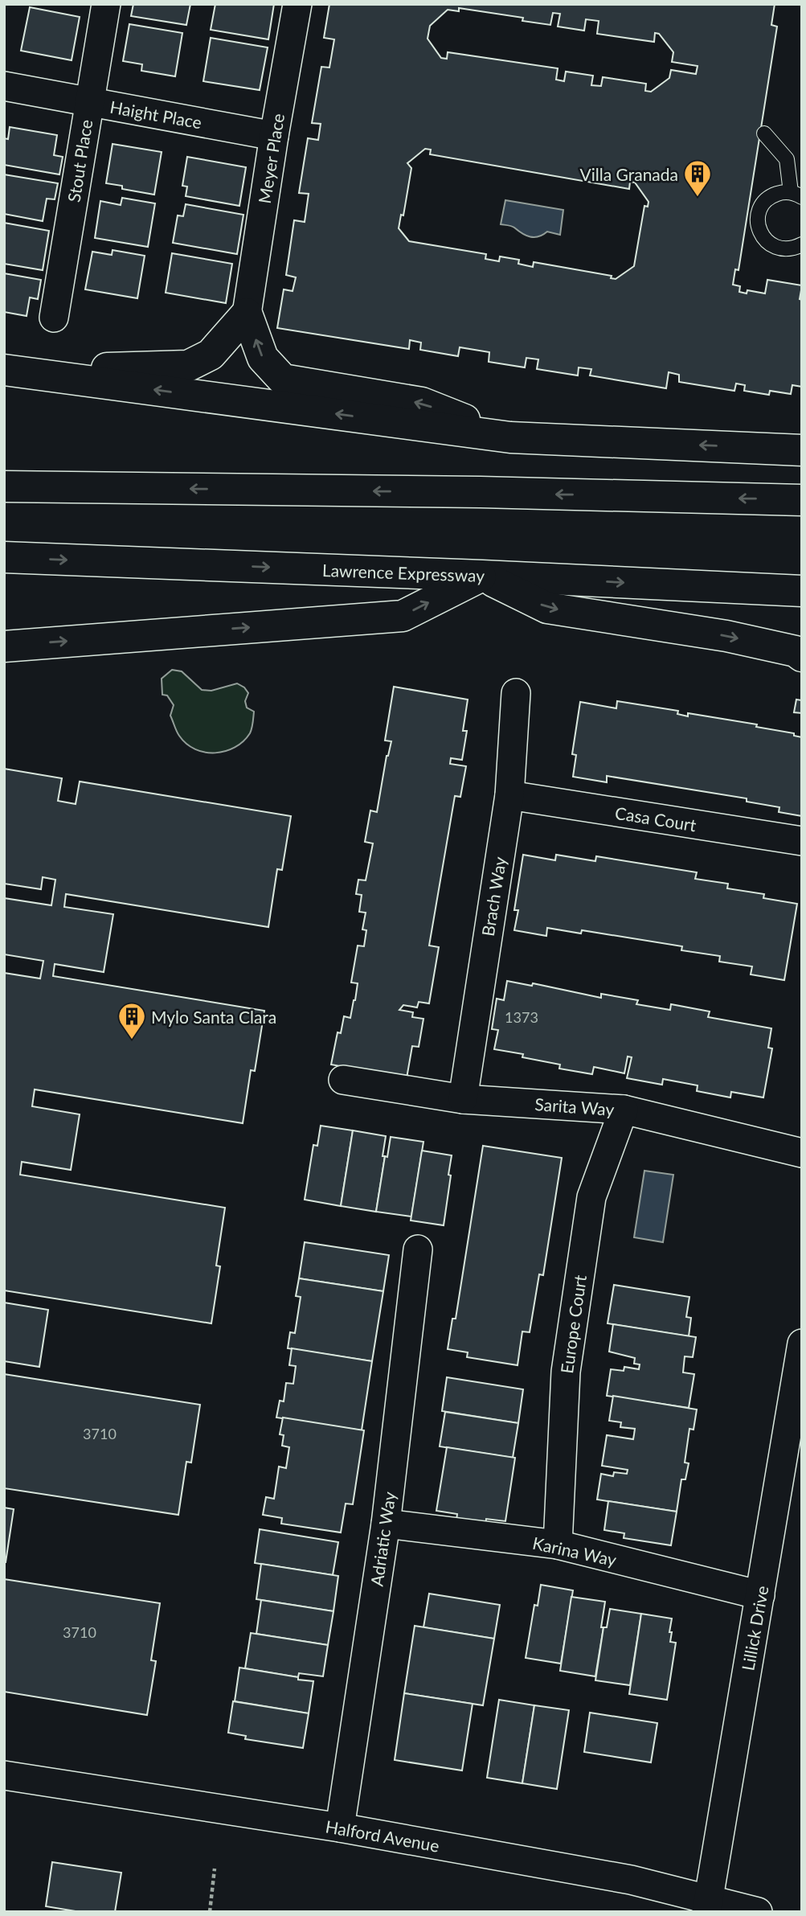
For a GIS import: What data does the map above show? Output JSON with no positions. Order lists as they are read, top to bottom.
{
  "streets": {
    "highway": ["Lawrence Expressway"],
    "street": [
      "Haight Place",
      "Meyer Place",
      "Stout Place",
      "Casa Court",
      "Brach Way",
      "Sarita Way",
      "Europe Court",
      "Adriatic Way",
      "Karina Way",
      "Lillick Drive",
      "Halford Avenue"
    ]
  },
  "crossings": [
    ["Haight Place", "Meyer Place"],
    ["Haight Place", "Stout Place"],
    ["Casa Court", "Brach Way"],
    ["Brach Way", "Sarita Way"],
    ["Sarita Way", "Europe Court"],
    ["Europe Court", "Karina Way"],
    ["Adriatic Way", "Karina Way"],
    ["Adriatic Way", "Halford Avenue"],
    ["Karina Way", "Lillick Drive"],
    ["Lillick Drive", "Halford Avenue"]
  ],
  "places": {
    "building": ["Villa Granada", "Mylo Santa Clara"]
  },
  "house_numbers": ["1373", "3710", "3710"]
}
